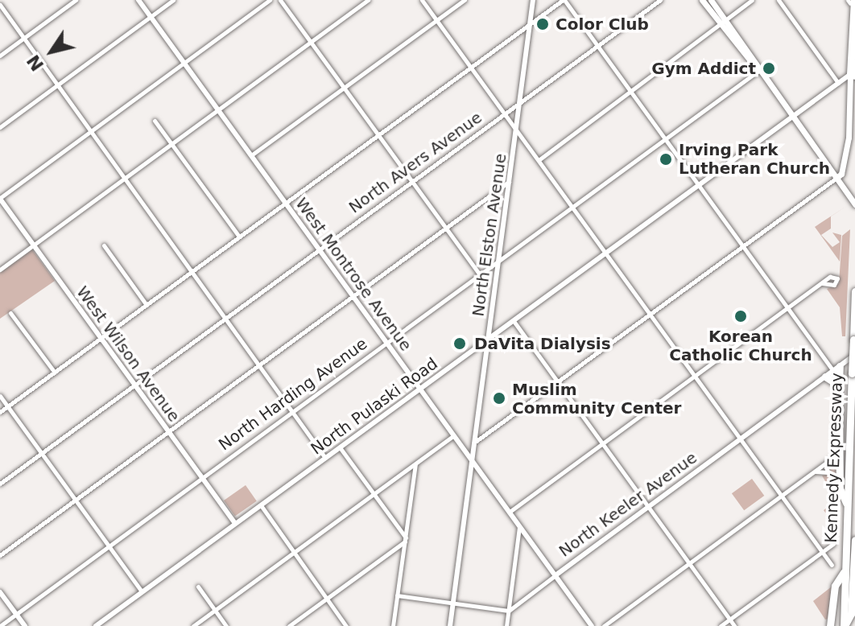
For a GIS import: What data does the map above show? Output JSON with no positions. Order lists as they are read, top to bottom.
{
  "streets": {
    "highway": ["Kennedy Expressway"],
    "main road": [
      "North Elston Avenue",
      "West Montrose Avenue",
      "West Wilson Avenue",
      "North Pulaski Road",
      "North Keeler Avenue"
    ],
    "street": ["North Avers Avenue", "North Harding Avenue"]
  },
  "crossings": [
    ["North Avers Avenue", "North Elston Avenue"],
    ["North Avers Avenue", "West Montrose Avenue"],
    ["North Avers Avenue", "West Wilson Avenue"],
    ["North Elston Avenue", "West Montrose Avenue"],
    ["North Elston Avenue", "North Harding Avenue"],
    ["North Elston Avenue", "North Pulaski Road"],
    ["West Montrose Avenue", "North Harding Avenue"],
    ["West Montrose Avenue", "North Pulaski Road"],
    ["West Montrose Avenue", "North Keeler Avenue"],
    ["West Wilson Avenue", "North Harding Avenue"],
    ["West Wilson Avenue", "North Pulaski Road"]
  ],
  "places": [
    "Color Club",
    "Gym Addict",
    "Irving Park Lutheran Church",
    "Korean Catholic Church",
    "DaVita Dialysis",
    "Muslim Community Center"
  ],
  "north": "bottom left"
}
